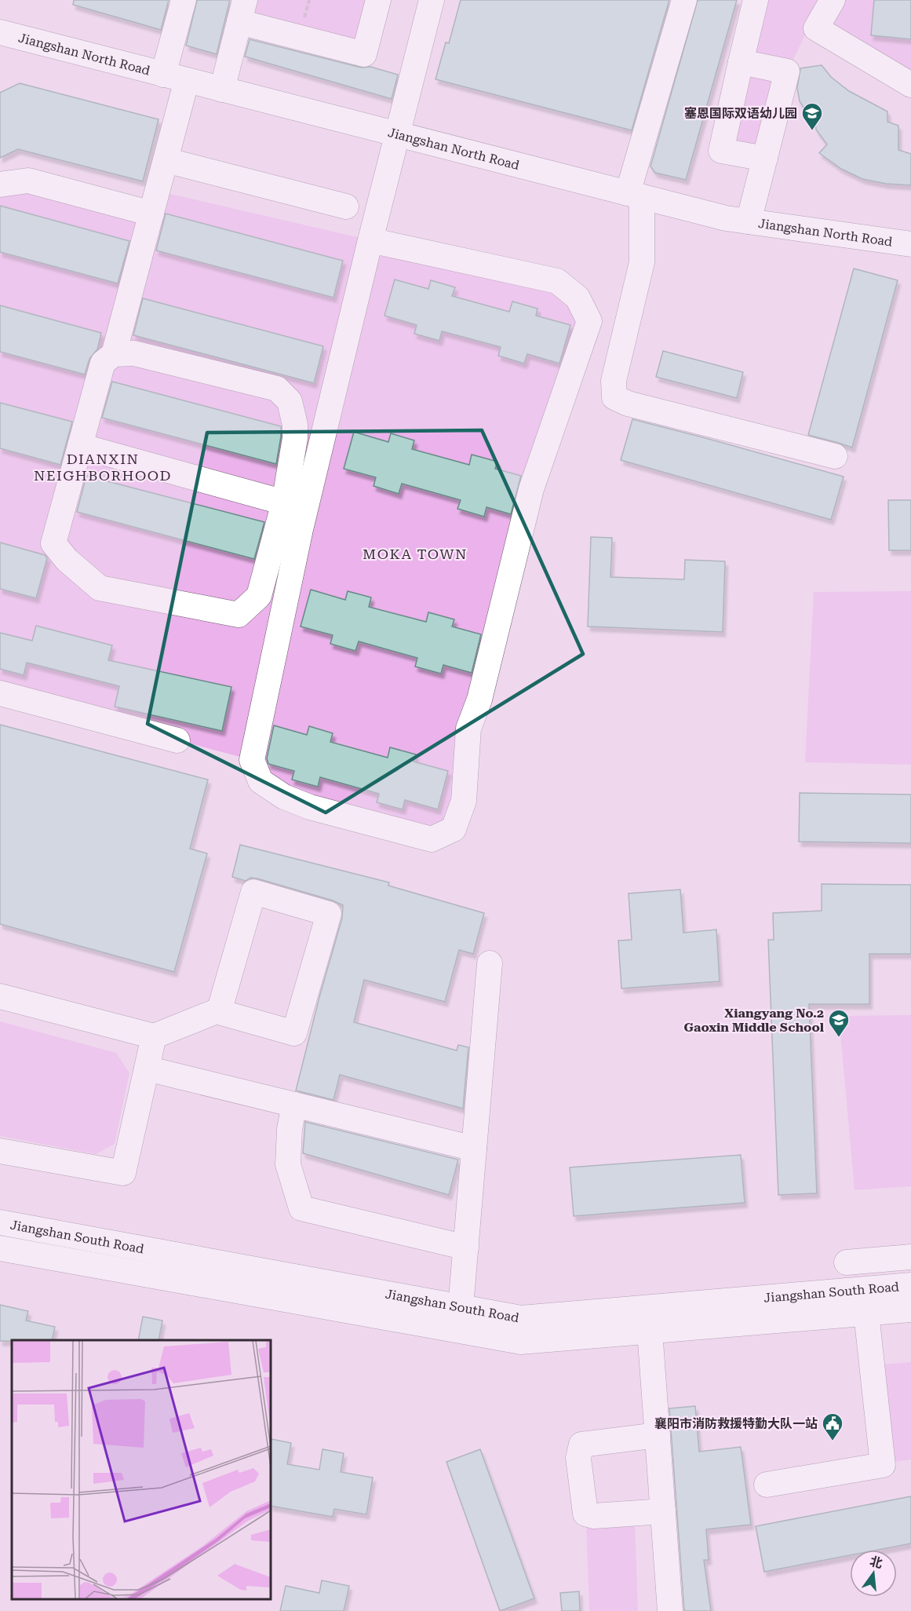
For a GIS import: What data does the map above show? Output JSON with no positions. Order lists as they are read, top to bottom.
{
  "streets": {
    "street": ["Jiangshan North Road", "Jiangshan South Road"]
  },
  "districts": ["DIANXIN NEIGHBORHOOD", "MOKA TOWN"],
  "places": {
    "school or university": ["塞恩国际双语幼儿园", "Xiangyang No.2 Gaoxin Middle School"],
    "public building": ["襄阳市消防救援特勤大队一站"]
  },
  "north": "top"
}
